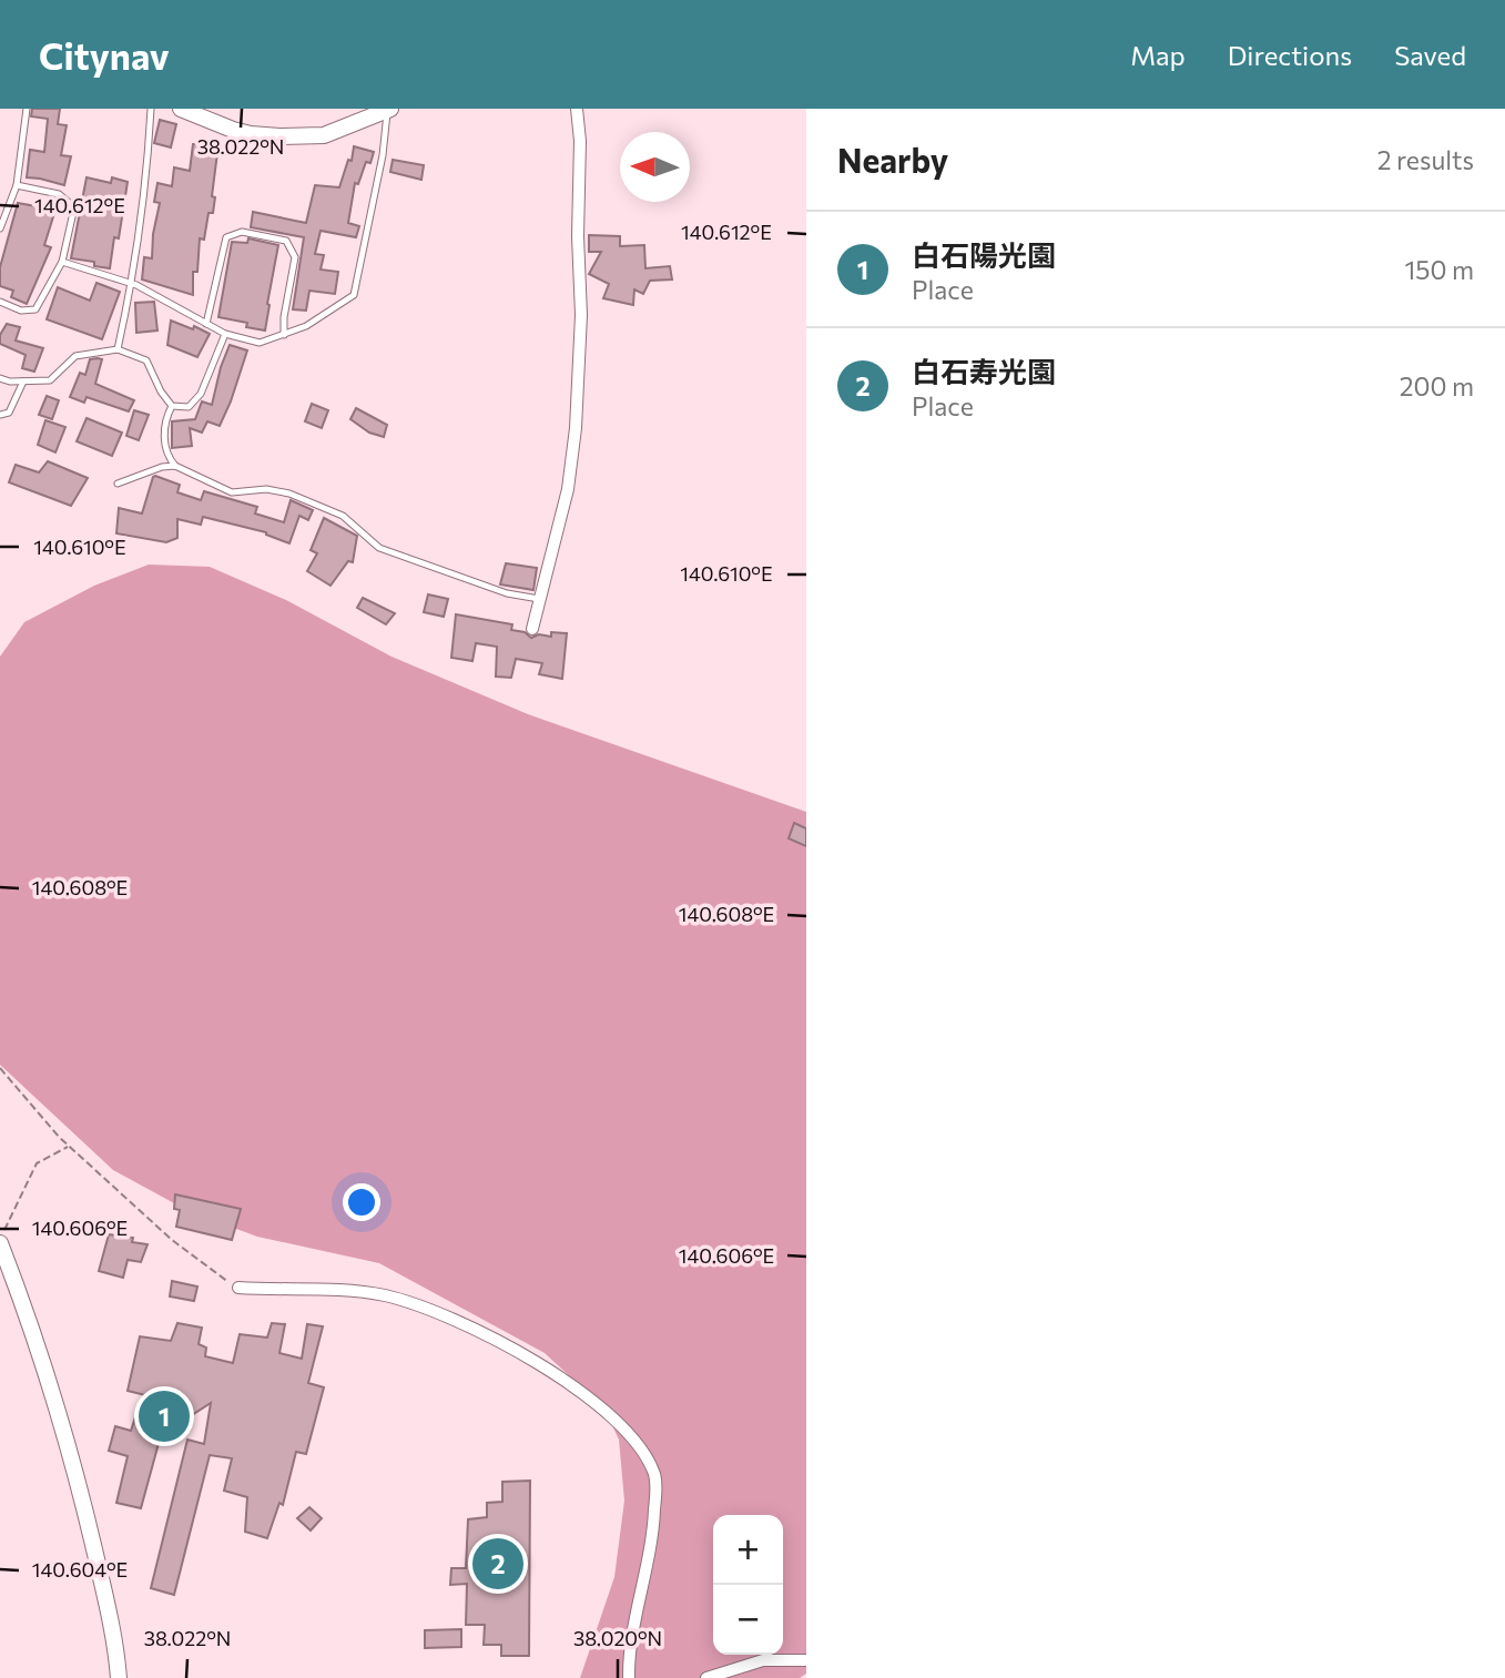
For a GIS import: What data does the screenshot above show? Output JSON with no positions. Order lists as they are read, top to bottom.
{
  "north": "left",
  "page": {
    "header": "Citynav",
    "nav": ["Map", "Directions", "Saved"],
    "heading": ["Nearby", "2 results"],
    "list": [
      {
        "mark": "1",
        "name": "白石陽光園",
        "note": "Place",
        "value": "150 m"
      },
      {
        "mark": "2",
        "name": "白石寿光園",
        "note": "Place",
        "value": "200 m"
      }
    ],
    "pins": ["1", "2"],
    "map_buttons": ["+", "−"]
  },
  "coordinates": [
    "38.022°N",
    "140.612°E",
    "140.610°E",
    "140.608°E",
    "140.606°E",
    "140.604°E",
    "38.020°N"
  ]
}
